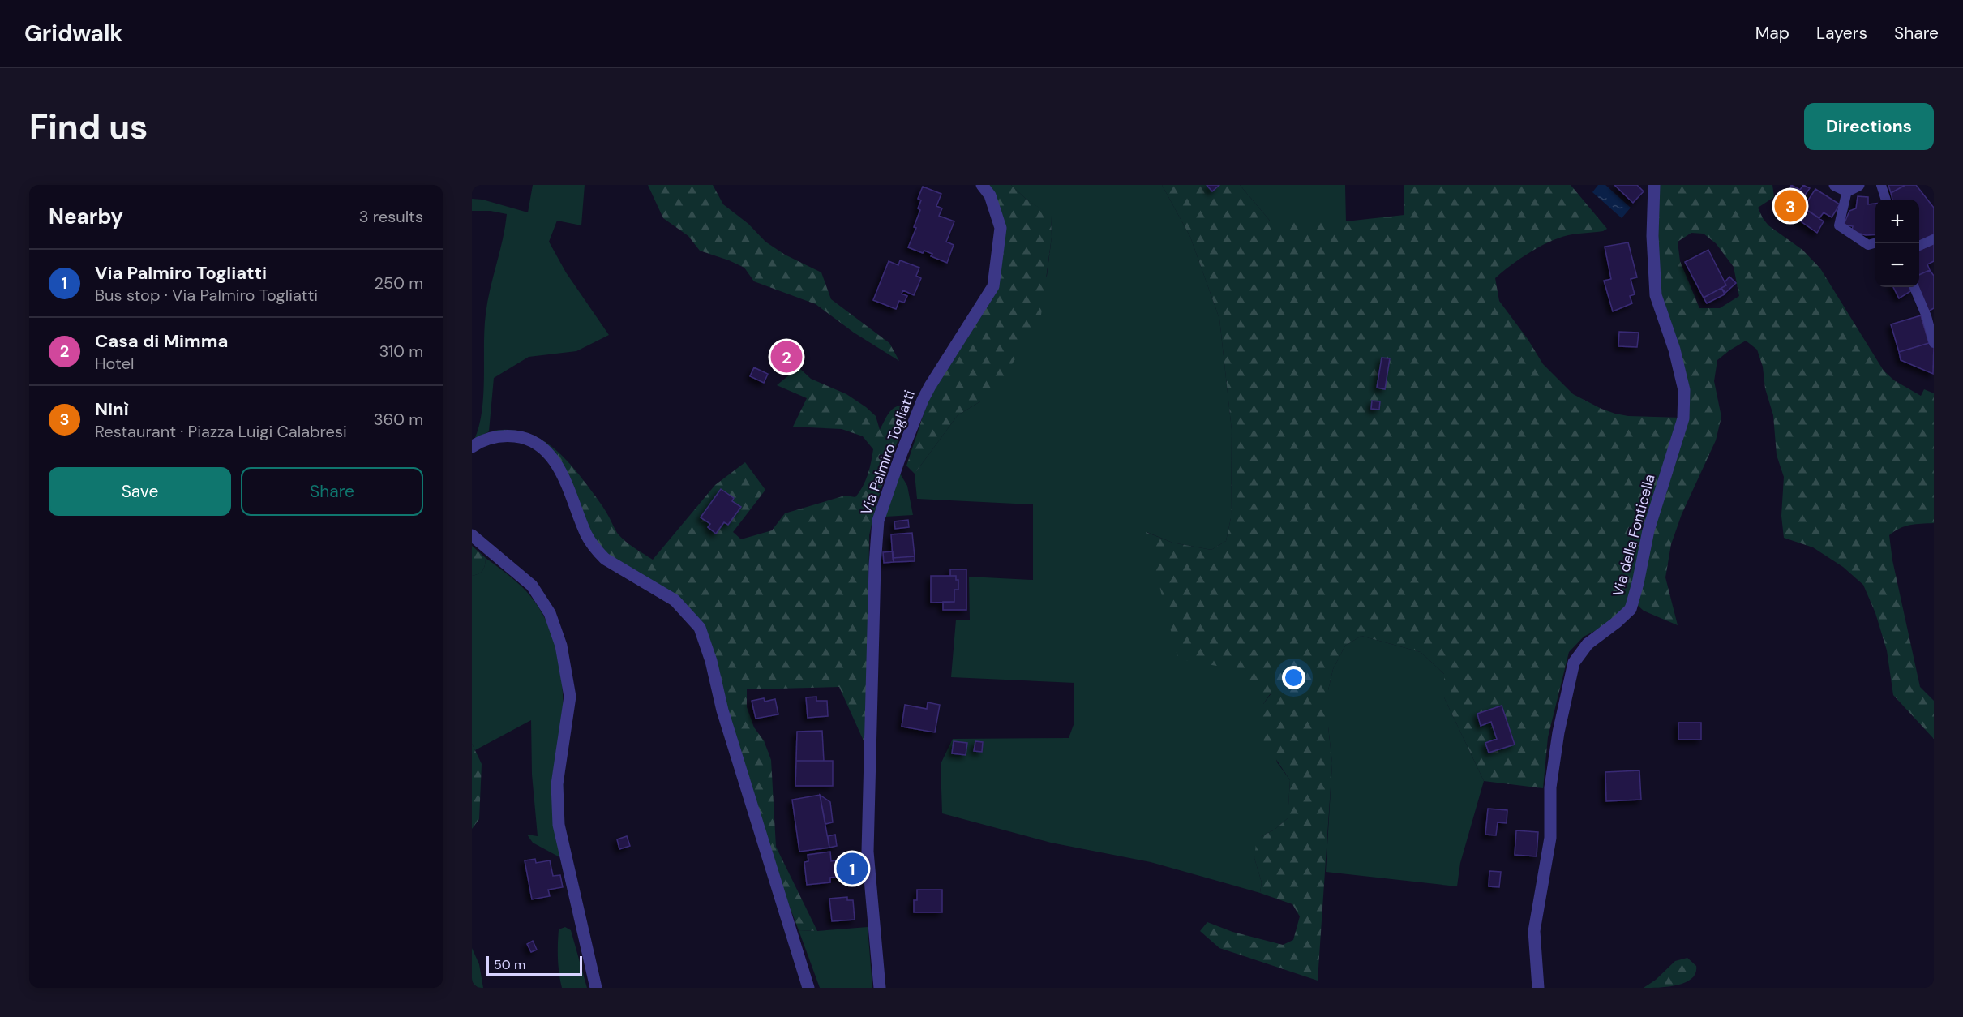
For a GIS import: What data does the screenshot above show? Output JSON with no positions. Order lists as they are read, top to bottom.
{
  "streets": {
    "street": ["Via Palmiro Togliatti", "Via della Fonticella"]
  },
  "scale_bar": "50 m",
  "page": {
    "header": "Gridwalk",
    "nav": ["Map", "Layers", "Share"],
    "buttons": [
      "Directions",
      ["Save", "Share"]
    ],
    "title": "Find us",
    "heading": ["Nearby", "3 results"],
    "pins": ["3", "2", "1"],
    "map_buttons": ["+", "−"],
    "list": [
      {
        "mark": "1",
        "name": "Via Palmiro Togliatti",
        "note": "Bus stop · Via Palmiro Togliatti",
        "value": "250 m"
      },
      {
        "mark": "2",
        "name": "Casa di Mimma",
        "note": "Hotel",
        "value": "310 m"
      },
      {
        "mark": "3",
        "name": "Ninì",
        "note": "Restaurant · Piazza Luigi Calabresi",
        "value": "360 m"
      }
    ],
    "scale": "50 m"
  }
}
